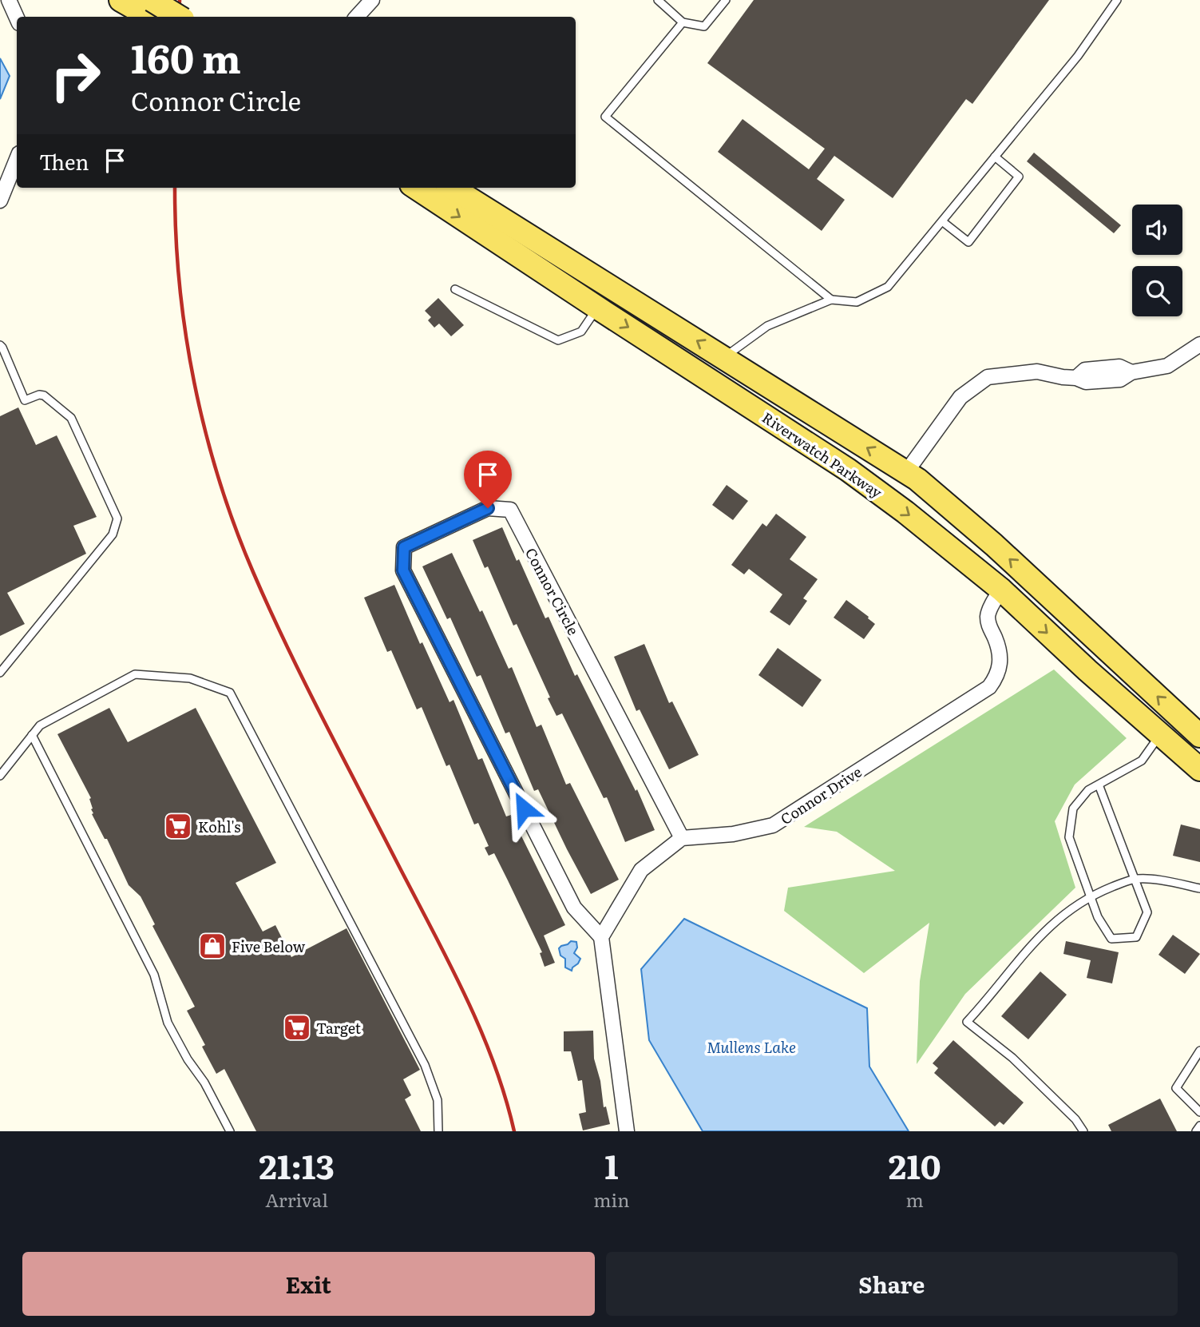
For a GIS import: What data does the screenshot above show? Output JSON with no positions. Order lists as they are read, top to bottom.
{
  "streets": {
    "main road": ["Riverwatch Parkway"],
    "street": ["Connor Circle", "Connor Drive"]
  },
  "crossings": [
    ["Riverwatch Parkway", "Connor Drive"],
    ["Connor Circle", "Connor Drive"]
  ],
  "water": ["Mullens Lake"],
  "places": {
    "supermarket": ["Kohl's", "Target"],
    "shop": ["Five Below"]
  },
  "page": {
    "turn": ["160 m", "Connor Circle"],
    "then": "Then",
    "eta": [
      "21:13",
      "Arrival",
      "1",
      "min",
      "210",
      "m"
    ],
    "buttons": ["Exit", "Share"]
  }
}
